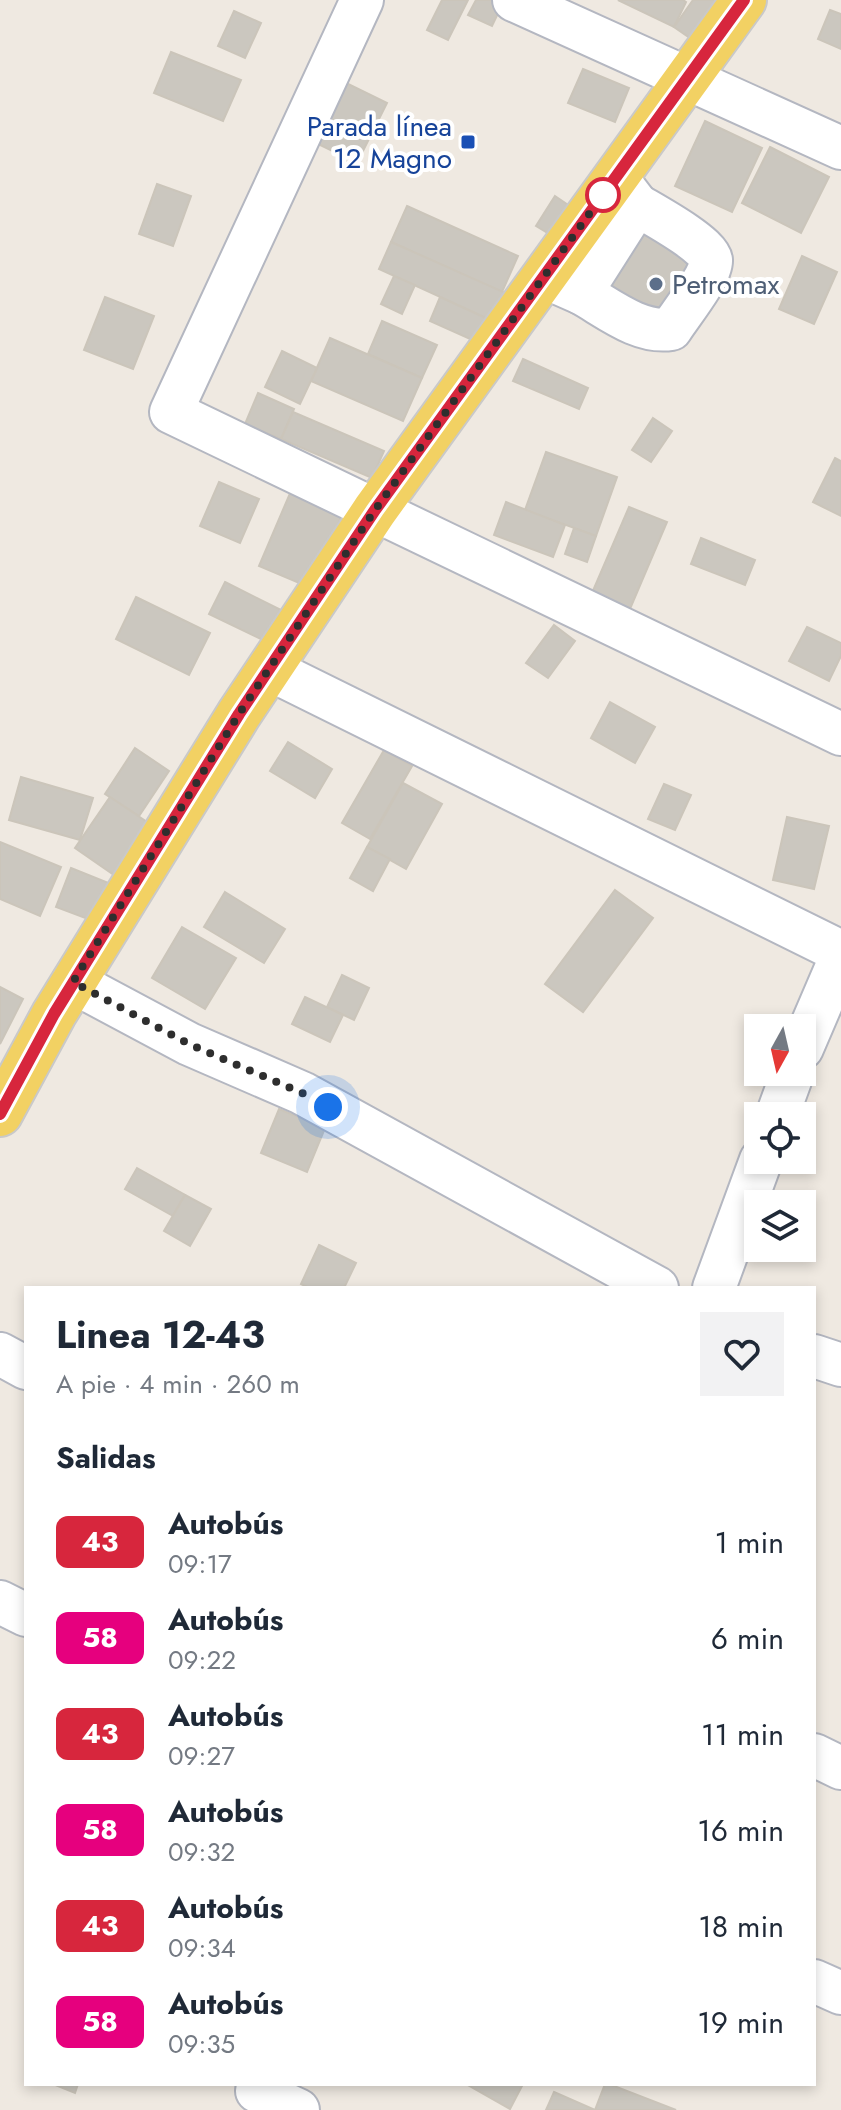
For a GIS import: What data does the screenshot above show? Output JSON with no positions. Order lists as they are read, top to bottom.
{
  "places": {
    "transit": ["Parada línea 12 Magno"],
    "other": ["Petromax"]
  },
  "lines": ["bus line 43"],
  "north": "bottom",
  "page": {
    "heading": [
      ["Linea 12-43", "A pie · 4 min · 260 m"],
      "Salidas"
    ],
    "list": [
      {
        "mark": "43",
        "name": "Autobús",
        "note": "09:17",
        "value": "1 min"
      },
      {
        "mark": "58",
        "name": "Autobús",
        "note": "09:22",
        "value": "6 min"
      },
      {
        "mark": "43",
        "name": "Autobús",
        "note": "09:27",
        "value": "11 min"
      },
      {
        "mark": "58",
        "name": "Autobús",
        "note": "09:32",
        "value": "16 min"
      },
      {
        "mark": "43",
        "name": "Autobús",
        "note": "09:34",
        "value": "18 min"
      },
      {
        "mark": "58",
        "name": "Autobús",
        "note": "09:35",
        "value": "19 min"
      }
    ]
  }
}
